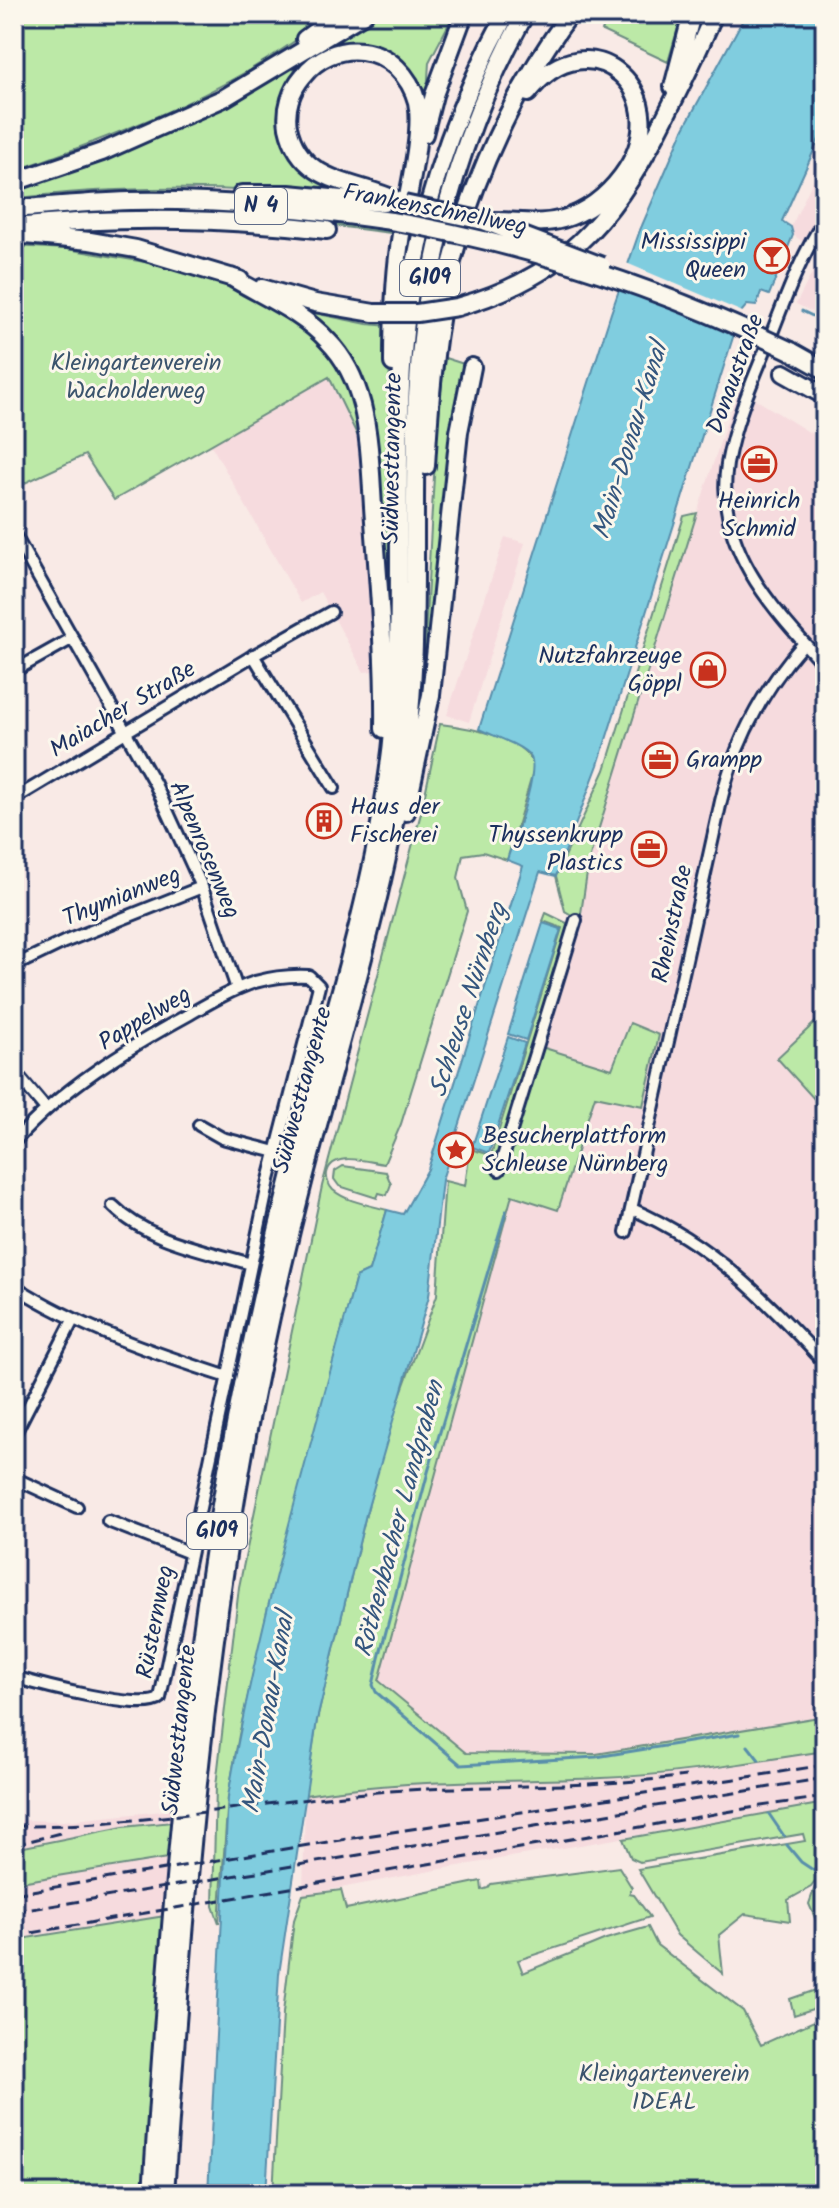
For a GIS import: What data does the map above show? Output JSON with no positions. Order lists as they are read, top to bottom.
{
  "streets": {
    "highway": [
      "N 4",
      "Frankenschnellweg",
      "G109",
      "Südwesttangente"
    ],
    "street": [
      "Donaustraße",
      "Maiacher Straße",
      "Alpenrosenweg",
      "Thymianweg",
      "Rheinstraße",
      "Pappelweg",
      "Rüsternweg"
    ]
  },
  "crossings": [
    ["Donaustraße", "Rheinstraße"],
    ["Maiacher Straße", "Alpenrosenweg"],
    ["Alpenrosenweg", "Thymianweg"],
    ["Alpenrosenweg", "Pappelweg"],
    ["Pappelweg", "Rüsternweg"]
  ],
  "water": ["Main-Donau-Kanal", "Schleuse Nürnberg", "Röthenbacher Landgraben"],
  "parks": ["Kleingartenverein Wacholderweg", "Kleingartenverein IDEAL"],
  "places": {
    "bar": ["Mississippi Queen"],
    "office": ["Heinrich Schmid", "Grampp", "Thyssenkrupp Plastics"],
    "shop": ["Nutzfahrzeuge Göppl"],
    "building": ["Haus der Fischerei"],
    "place": ["Besucherplattform Schleuse Nürnberg"]
  }
}
